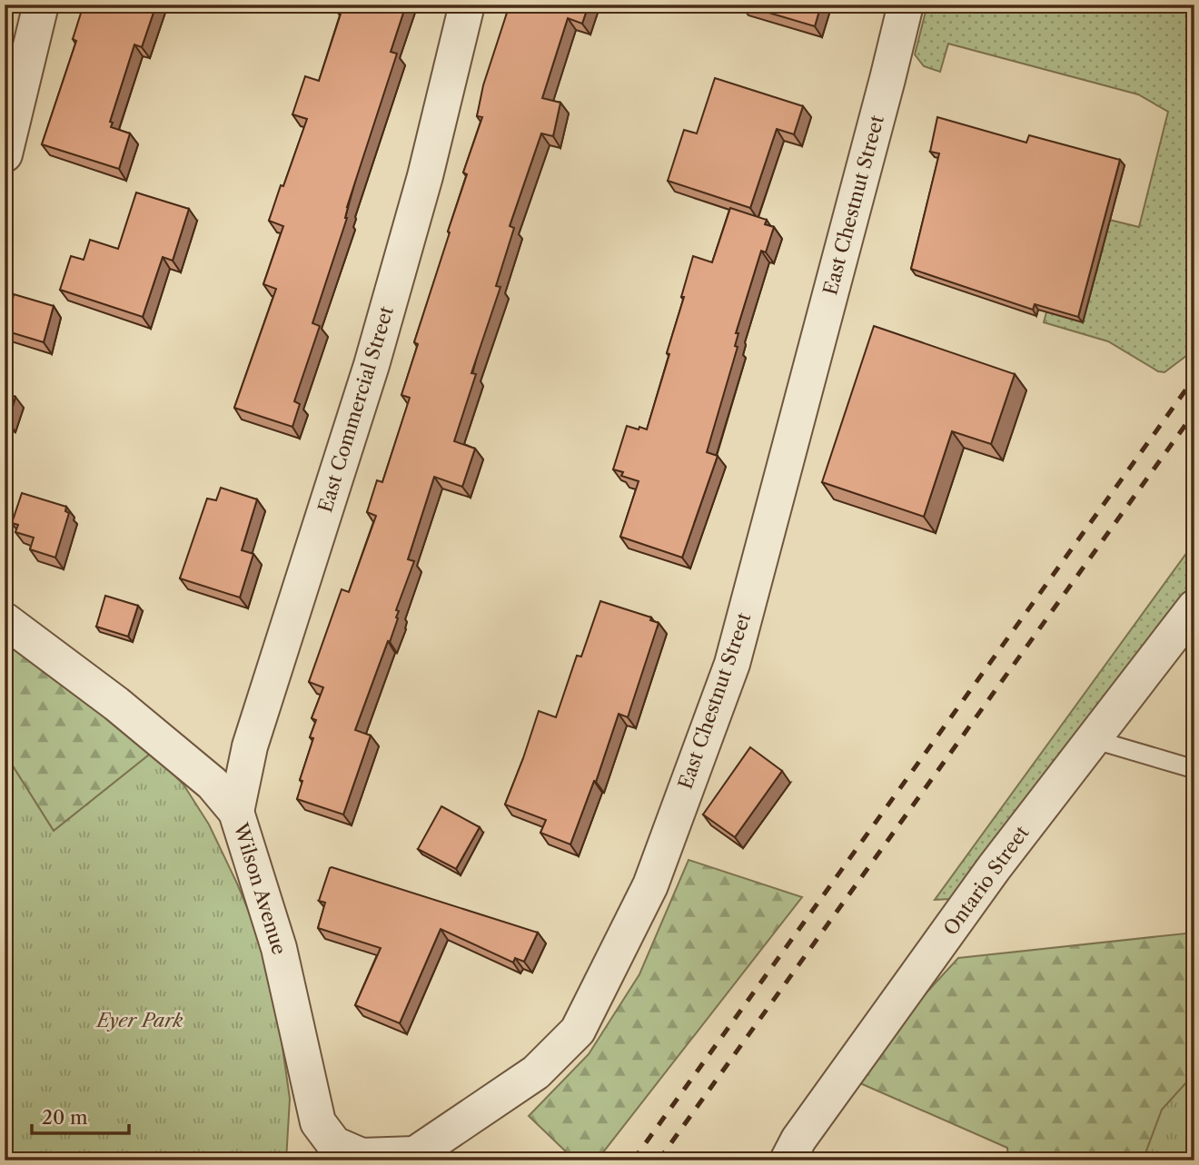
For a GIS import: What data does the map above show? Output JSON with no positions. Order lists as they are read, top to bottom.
{
  "streets": {
    "street": [
      "East Chestnut Street",
      "East Commercial Street",
      "Ontario Street",
      "Wilson Avenue"
    ]
  },
  "crossings": [
    ["East Chestnut Street", "Wilson Avenue"],
    ["East Commercial Street", "Wilson Avenue"]
  ],
  "parks": ["Eyer Park"],
  "scale_bar": "20 m"
}
